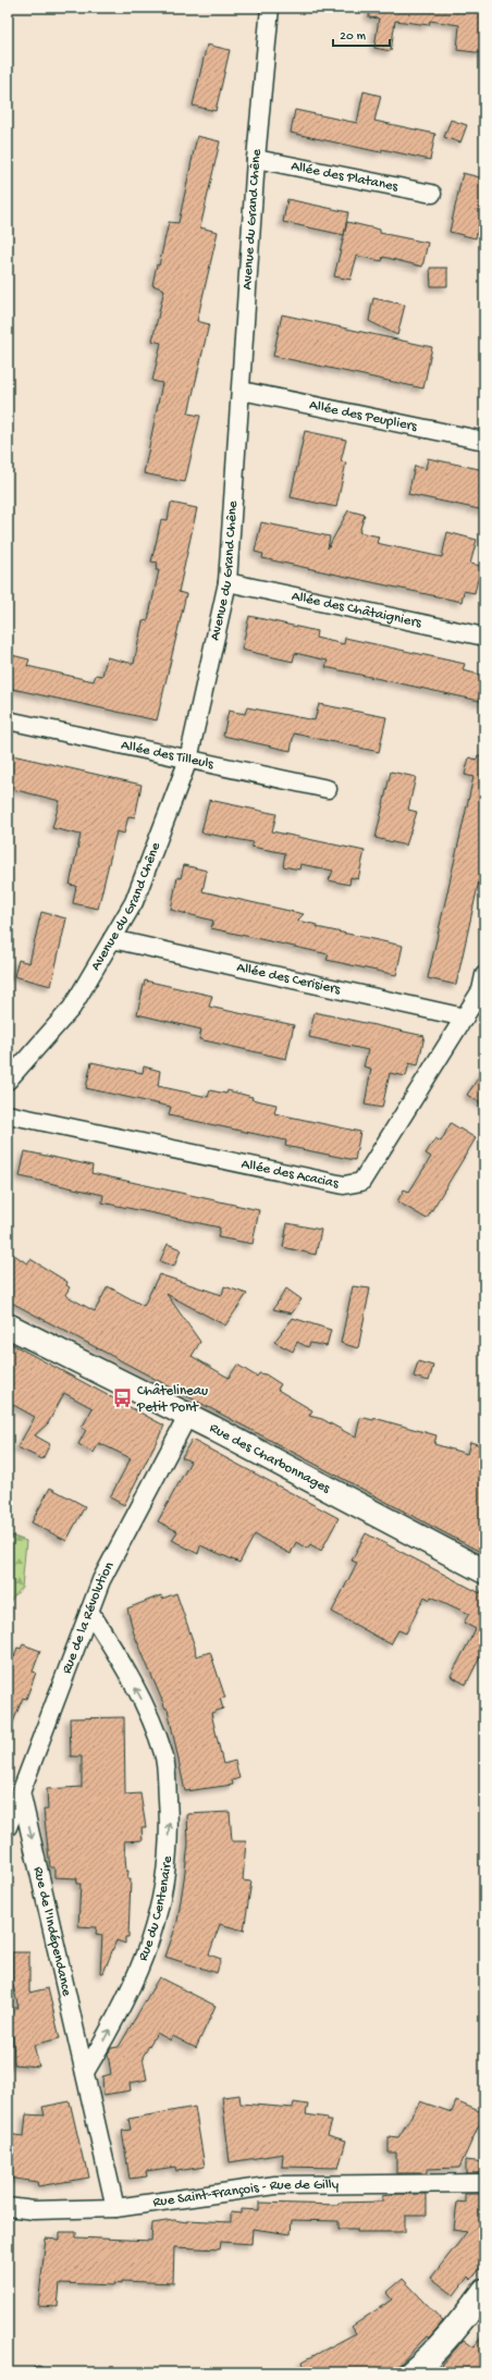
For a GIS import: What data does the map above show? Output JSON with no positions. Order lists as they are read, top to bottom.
{
  "streets": {
    "street": [
      "Allée des Platanes",
      "Avenue du Grand Chêne",
      "Allée des Peupliers",
      "Allée des Châtaigniers",
      "Allée des Tilleuls",
      "Allée des Cerisiers",
      "Allée des Acacias",
      "Rue des Charbonnages",
      "Rue de la Révolution",
      "Rue du Centenaire",
      "Rue de l'Indépendance",
      "Rue Saint-François - Rue de Gilly"
    ]
  },
  "crossings": [
    ["Allée des Platanes", "Avenue du Grand Chêne"],
    ["Avenue du Grand Chêne", "Allée des Peupliers"],
    ["Avenue du Grand Chêne", "Allée des Châtaigniers"],
    ["Avenue du Grand Chêne", "Allée des Tilleuls"],
    ["Avenue du Grand Chêne", "Allée des Cerisiers"],
    ["Allée des Cerisiers", "Allée des Acacias"],
    ["Rue des Charbonnages", "Rue de la Révolution"],
    ["Rue de la Révolution", "Rue du Centenaire"],
    ["Rue de la Révolution", "Rue de l'Indépendance"],
    ["Rue du Centenaire", "Rue de l'Indépendance"]
  ],
  "one_way": ["Rue du Centenaire", "Rue de l'Indépendance"],
  "places": {
    "bus stop": ["Châtelineau Petit Pont"]
  },
  "scale_bar": "20 m"
}
